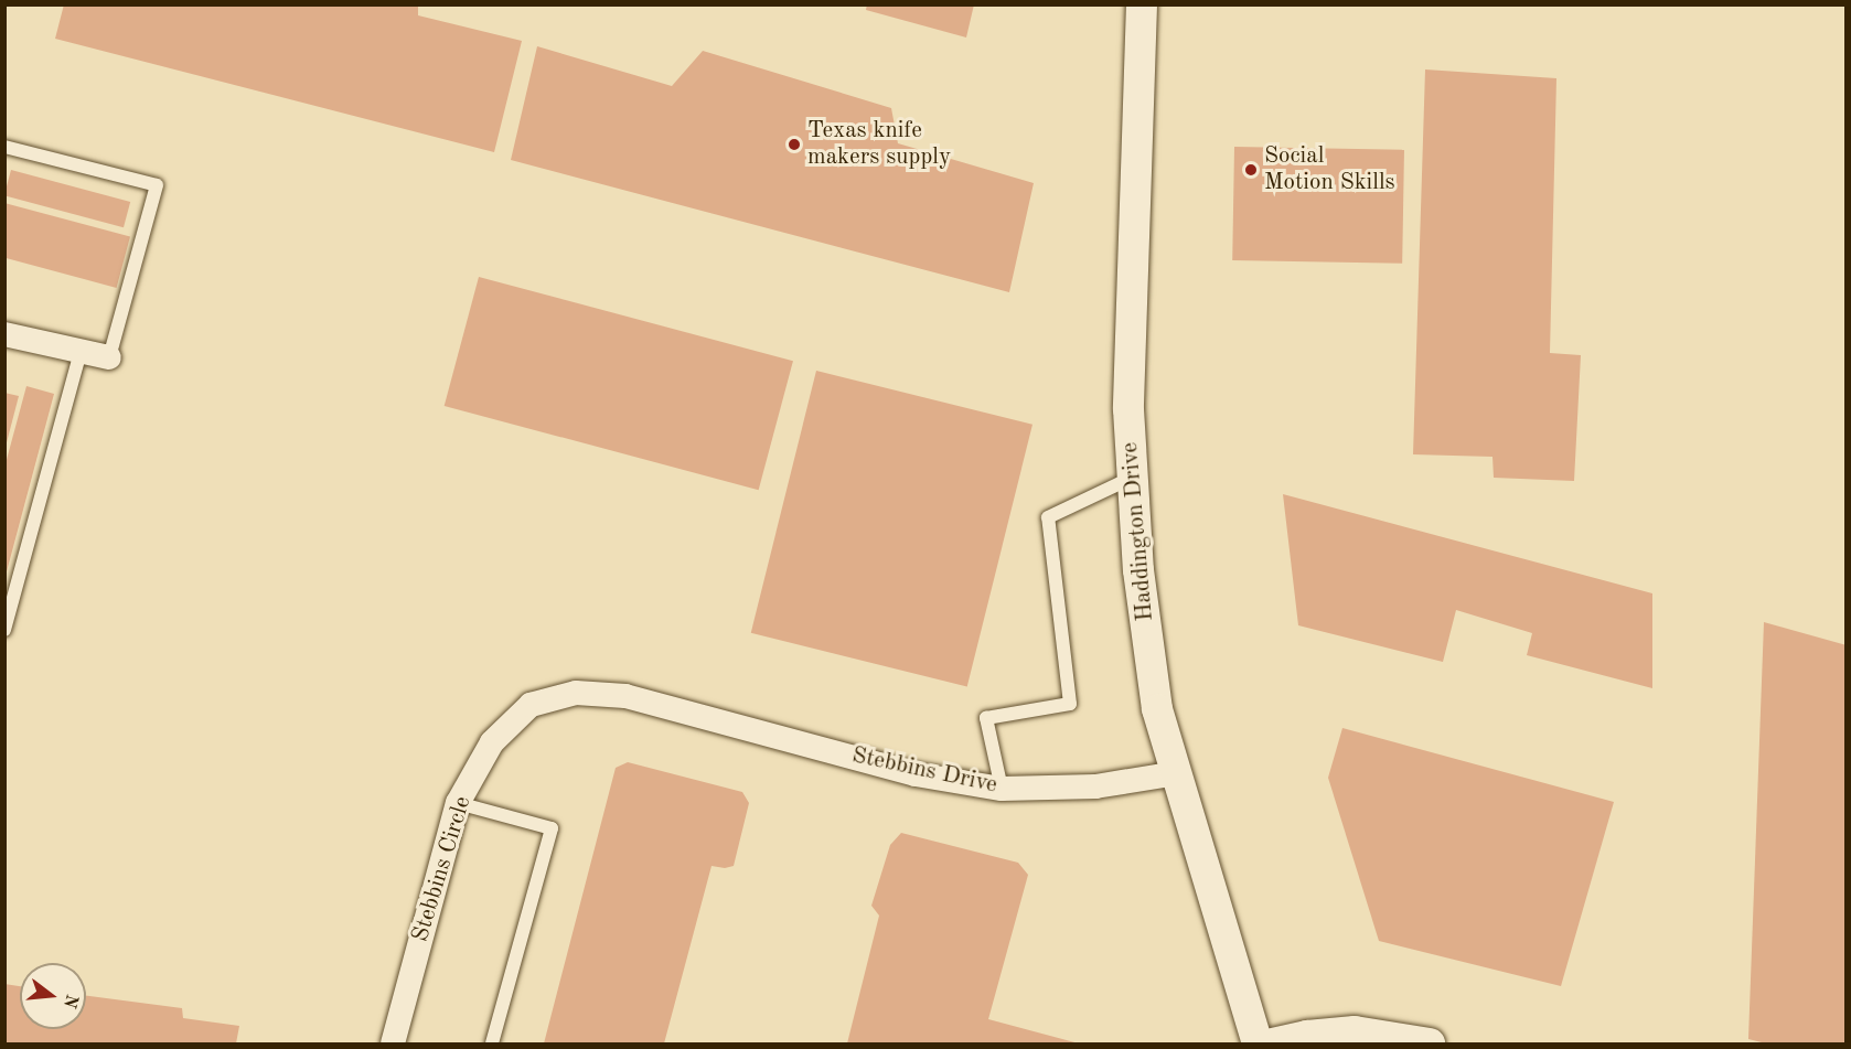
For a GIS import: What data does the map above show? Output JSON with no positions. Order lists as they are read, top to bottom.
{
  "streets": {
    "street": ["Haddington Drive", "Stebbins Drive", "Stebbins Circle"]
  },
  "crossings": [
    ["Haddington Drive", "Stebbins Drive"],
    ["Stebbins Drive", "Stebbins Circle"]
  ],
  "places": ["Texas knife makers supply", "Social Motion Skills"],
  "north": "right"
}
